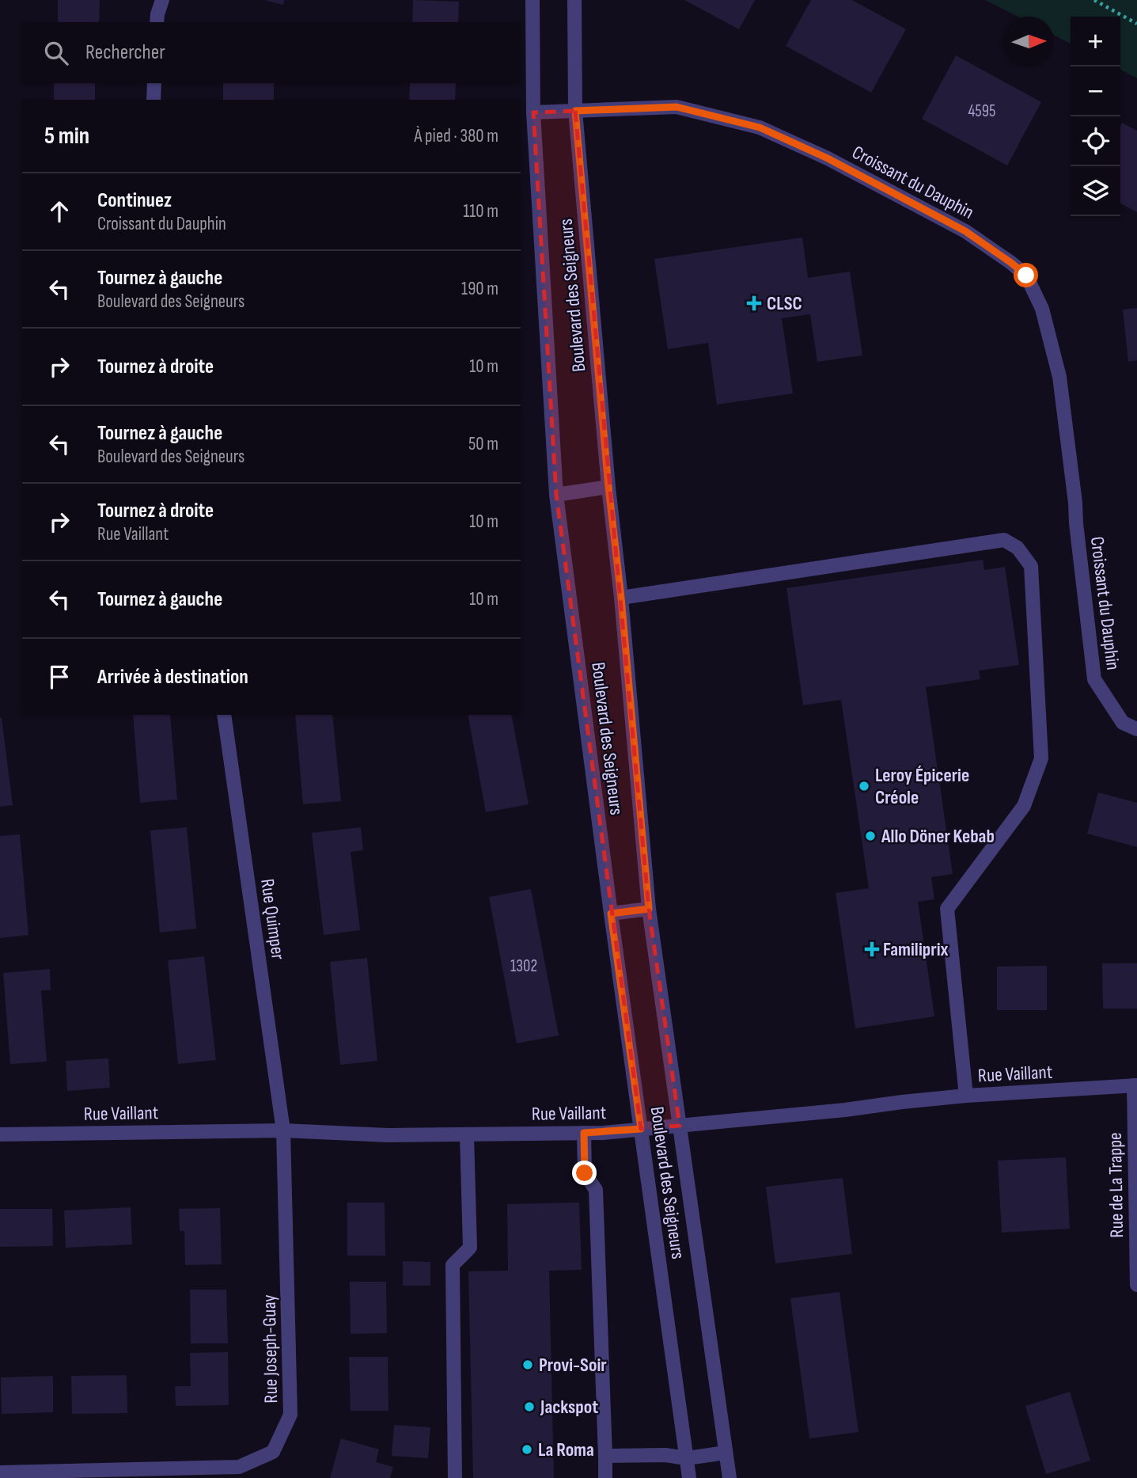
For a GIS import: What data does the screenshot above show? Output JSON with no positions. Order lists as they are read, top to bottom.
{
  "streets": {
    "street": [
      "Croissant du Dauphin",
      "Boulevard des Seigneurs",
      "Rue Quimper",
      "Rue Vaillant",
      "Rue de La Trappe",
      "Rue Joseph-Guay"
    ]
  },
  "crossings": [
    ["Croissant du Dauphin", "Boulevard des Seigneurs"],
    ["Boulevard des Seigneurs", "Rue Vaillant"],
    ["Rue Quimper", "Rue Vaillant"],
    ["Rue Quimper", "Rue Joseph-Guay"],
    ["Rue Vaillant", "Rue de La Trappe"],
    ["Rue Vaillant", "Rue Joseph-Guay"]
  ],
  "places": {
    "health": ["CLSC", "Familiprix"],
    "other": [
      "Leroy Épicerie Créole",
      "Allo Döner Kebab",
      "Provi-Soir",
      "Jackspot",
      "La Roma"
    ]
  },
  "house_numbers": ["4595", "1302"],
  "north": "right",
  "page": {
    "map_buttons": ["+", "−"],
    "search": "Rechercher",
    "heading": ["5 min", "À pied · 380 m"],
    "list": [
      ["Continuez", "Croissant du Dauphin", "110 m"],
      ["Tournez à gauche", "Boulevard des Seigneurs", "190 m"],
      ["Tournez à droite", "10 m"],
      ["Tournez à gauche", "Boulevard des Seigneurs", "50 m"],
      ["Tournez à droite", "Rue Vaillant", "10 m"],
      ["Tournez à gauche", "10 m"],
      "Arrivée à destination"
    ]
  }
}
